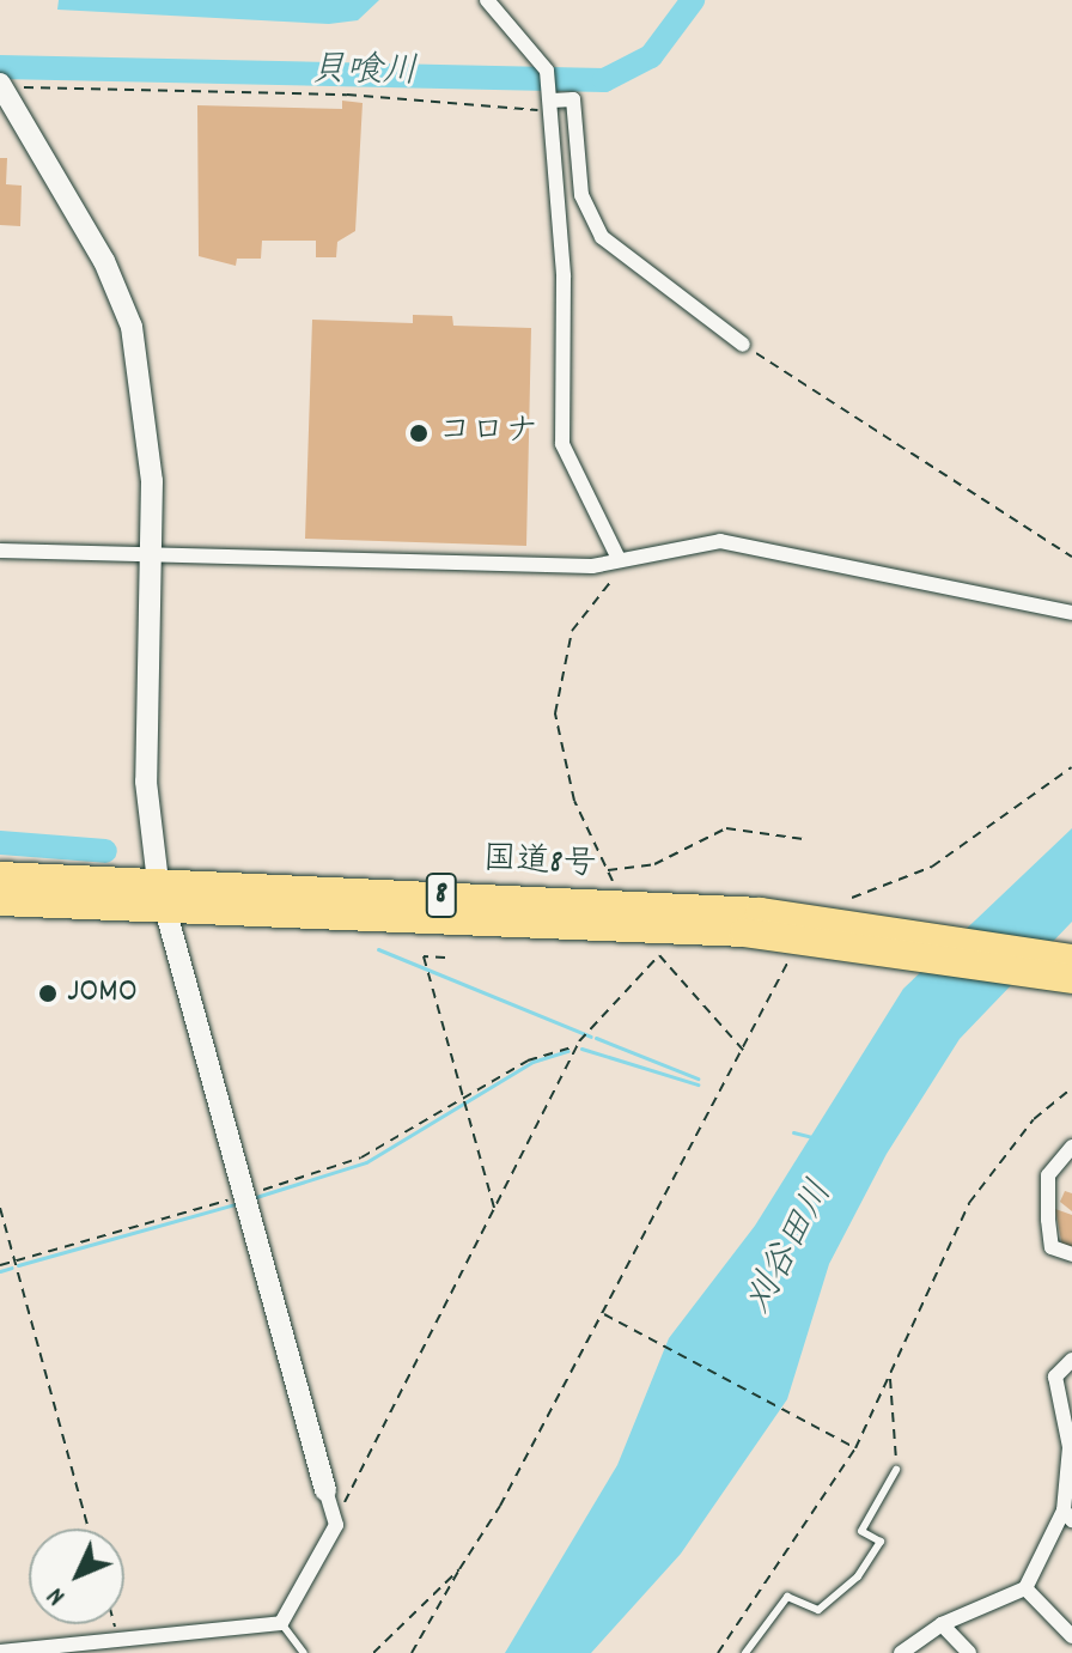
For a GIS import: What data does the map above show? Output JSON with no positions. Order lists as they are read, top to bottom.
{
  "streets": {
    "highway": ["国道8号", "8"]
  },
  "water": ["貝喰川", "刈谷田川"],
  "places": ["コロナ", "JOMO"],
  "north": "bottom left"
}
